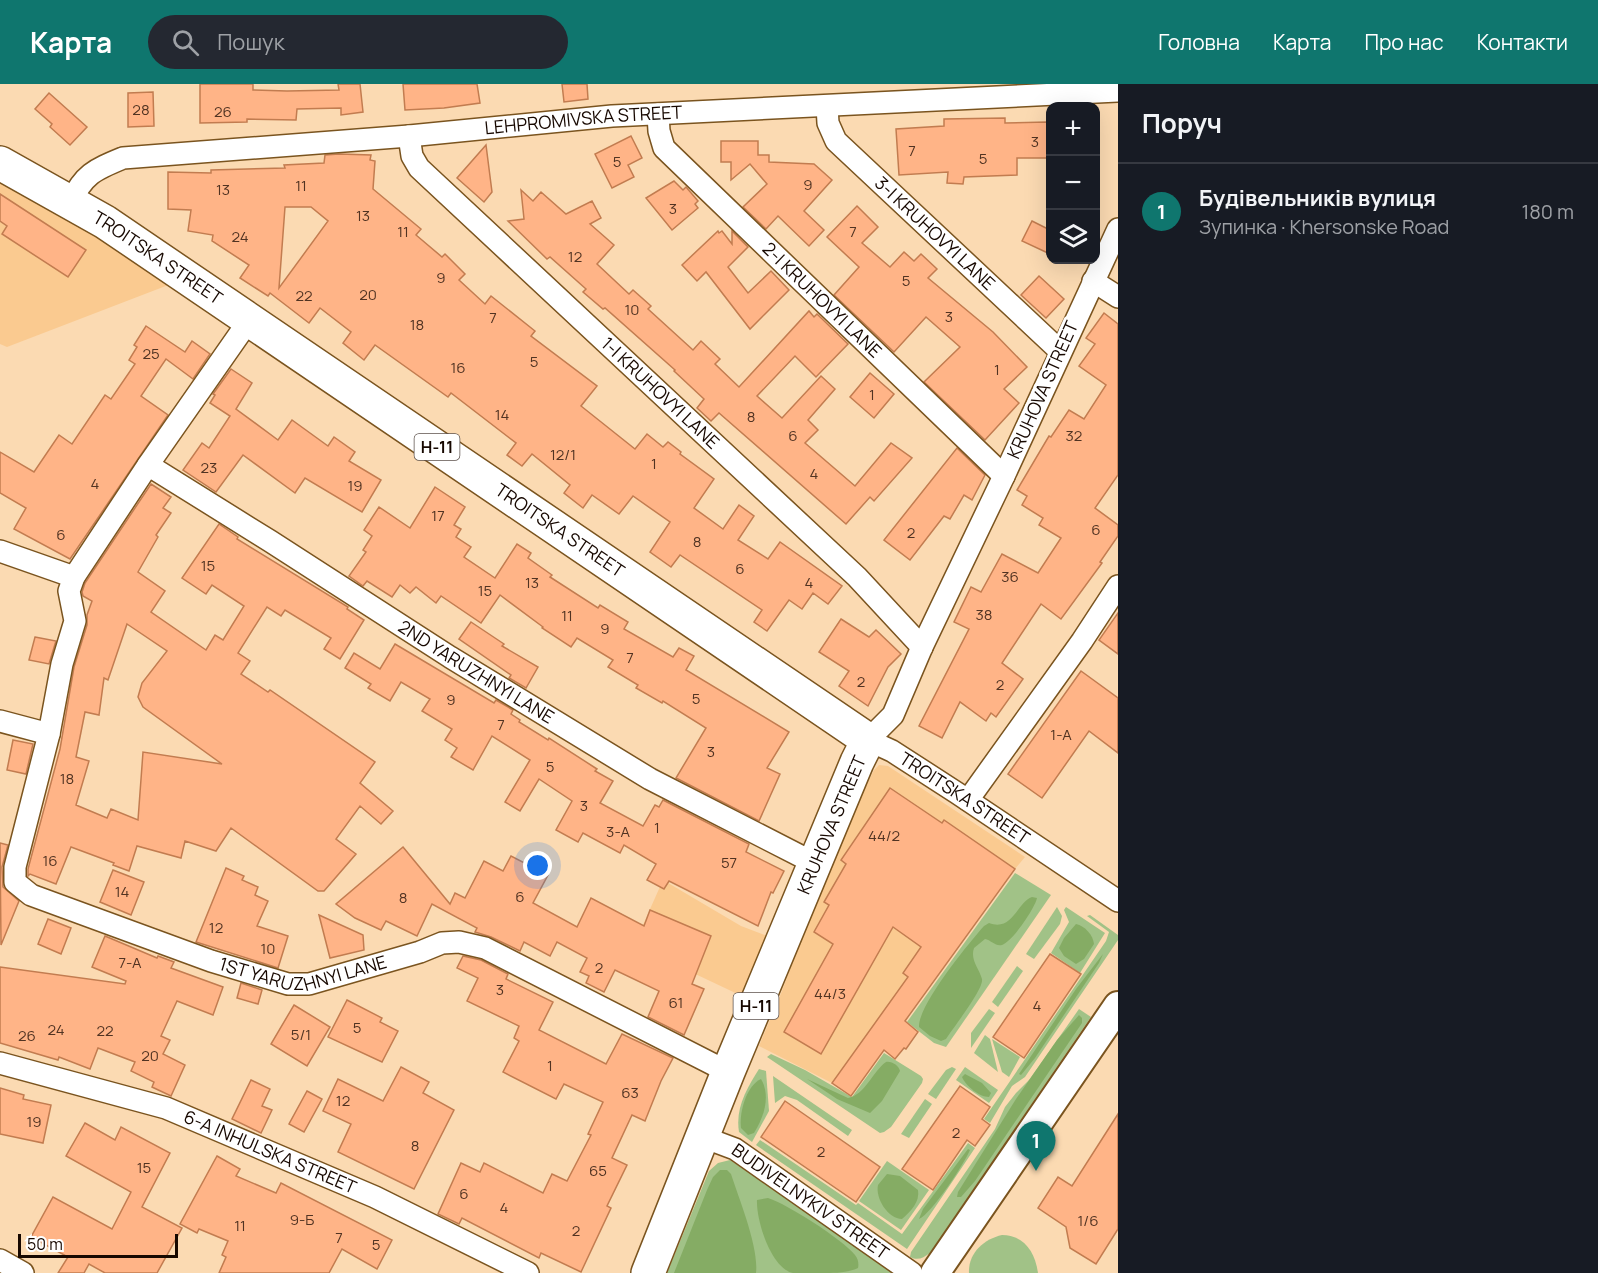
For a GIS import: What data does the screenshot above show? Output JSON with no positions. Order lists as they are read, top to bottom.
{
  "streets": {
    "main road": ["TROITSKA STREET", "KRUHOVA STREET", "Н-11"],
    "street": [
      "LEHPROMIVSKA STREET",
      "3-I KRUHOVYI LANE",
      "2-I KRUHOVYI LANE",
      "1-I KRUHOVYI LANE",
      "2ND YARUZHNYI LANE",
      "1ST YARUZHNYI LANE",
      "6-A INHULSKA STREET",
      "BUDIVELNYKIV STREET"
    ]
  },
  "crossings": [
    ["LEHPROMIVSKA STREET", "3-I KRUHOVYI LANE"],
    ["LEHPROMIVSKA STREET", "TROITSKA STREET"],
    ["LEHPROMIVSKA STREET", "2-I KRUHOVYI LANE"],
    ["LEHPROMIVSKA STREET", "1-I KRUHOVYI LANE"],
    ["3-I KRUHOVYI LANE", "KRUHOVA STREET"],
    ["TROITSKA STREET", "KRUHOVA STREET"],
    ["2-I KRUHOVYI LANE", "KRUHOVA STREET"],
    ["KRUHOVA STREET", "1-I KRUHOVYI LANE"],
    ["KRUHOVA STREET", "2ND YARUZHNYI LANE"],
    ["KRUHOVA STREET", "1ST YARUZHNYI LANE"],
    ["KRUHOVA STREET", "BUDIVELNYKIV STREET"]
  ],
  "house_numbers": [
    "28",
    "26",
    "3",
    "7",
    "5",
    "5",
    "9",
    "11",
    "13",
    "3",
    "13",
    "11",
    "7",
    "24",
    "12",
    "9",
    "5",
    "20",
    "22",
    "10",
    "3",
    "7",
    "18",
    "25",
    "5",
    "16",
    "1",
    "1",
    "14",
    "8",
    "6",
    "32",
    "12/1",
    "1",
    "23",
    "4",
    "4",
    "19",
    "17",
    "6",
    "2",
    "6",
    "8",
    "15",
    "6",
    "36",
    "13",
    "4",
    "15",
    "38",
    "11",
    "9",
    "7",
    "2",
    "2",
    "5",
    "9",
    "7",
    "1-А",
    "3",
    "5",
    "18",
    "3",
    "1",
    "3-А",
    "44/2",
    "16",
    "57",
    "14",
    "6",
    "8",
    "12",
    "10",
    "7-А",
    "2",
    "3",
    "44/3",
    "61",
    "4",
    "5",
    "24",
    "22",
    "5/1",
    "26",
    "20",
    "1",
    "63",
    "12",
    "19",
    "2",
    "8",
    "2",
    "15",
    "65",
    "6",
    "4",
    "9-Б",
    "1/6",
    "11",
    "2",
    "7",
    "5"
  ],
  "scale_bar": "50 m",
  "page": {
    "header": "Карта",
    "search": "Пошук",
    "nav": [
      "Головна",
      "Карта",
      "Про нас",
      "Контакти"
    ],
    "heading": "Поруч",
    "map_buttons": ["+", "−"],
    "list": [
      {
        "mark": "1",
        "name": "Будівельників вулиця",
        "note": "Зупинка · Khersonske Road",
        "value": "180 m"
      }
    ],
    "pins": "1",
    "scale": "50 m"
  }
}
